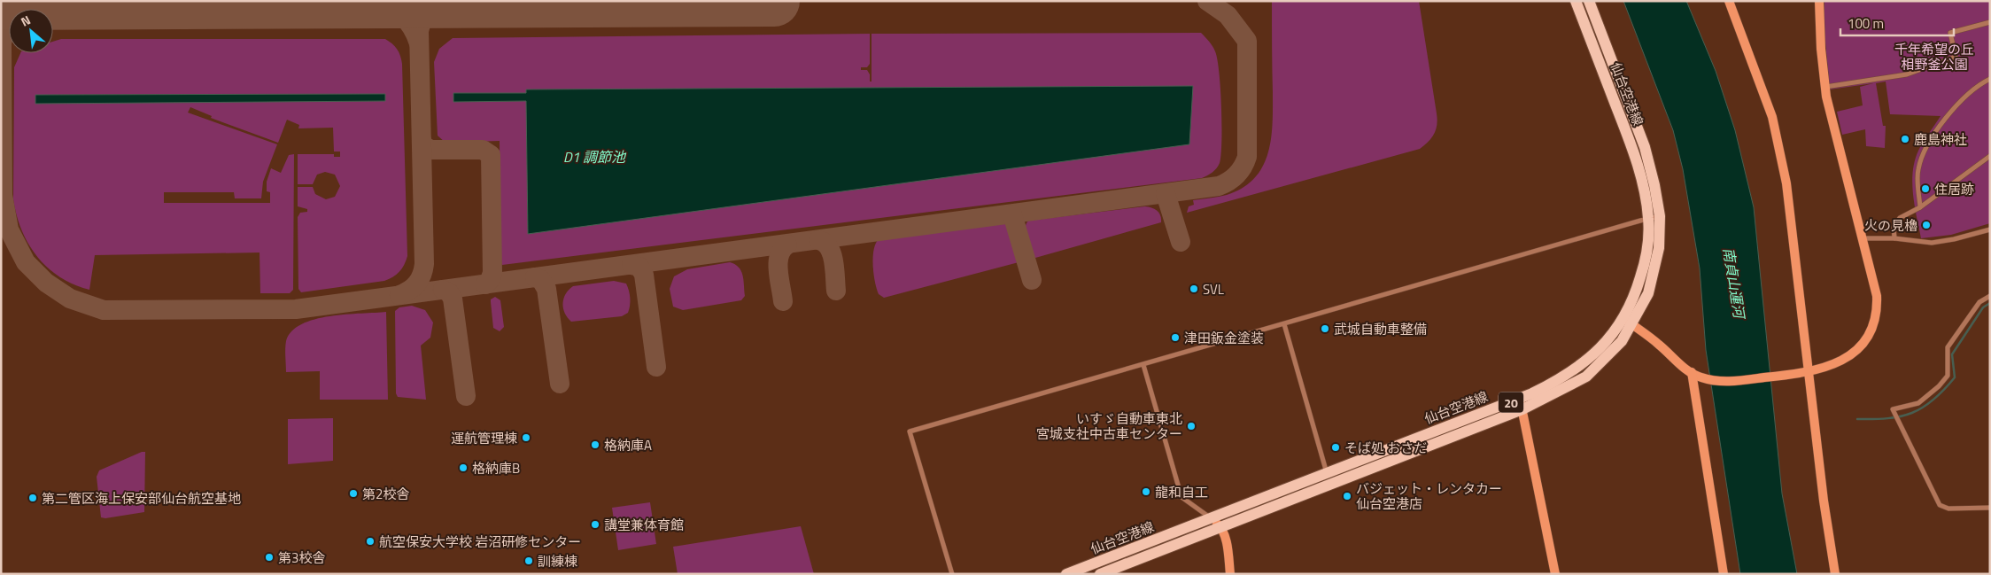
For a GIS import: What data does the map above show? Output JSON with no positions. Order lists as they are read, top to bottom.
{
  "streets": {
    "main road": ["仙台空港線", "20"]
  },
  "water": ["D1 調節池", "南貞山運河"],
  "parks": ["千年希望の丘 相野釜公園"],
  "places": [
    "鹿島神社",
    "住居跡",
    "火の見櫓",
    "SVL",
    "武城自動車整備",
    "津田鈑金塗装",
    "いすゞ自動車東北 宮城支社中古車センター",
    "運航管理棟",
    "格納庫A",
    "そば処 おさだ",
    "格納庫B",
    "龍和自工",
    "第2校舎",
    "バジェット・レンタカー 仙台空港店",
    "第二管区海上保安部仙台航空基地",
    "講堂兼体育館",
    "航空保安大学校 岩沼研修センター",
    "第3校舎",
    "訓練棟"
  ],
  "scale_bar": "100 m",
  "north": "top left"
}
